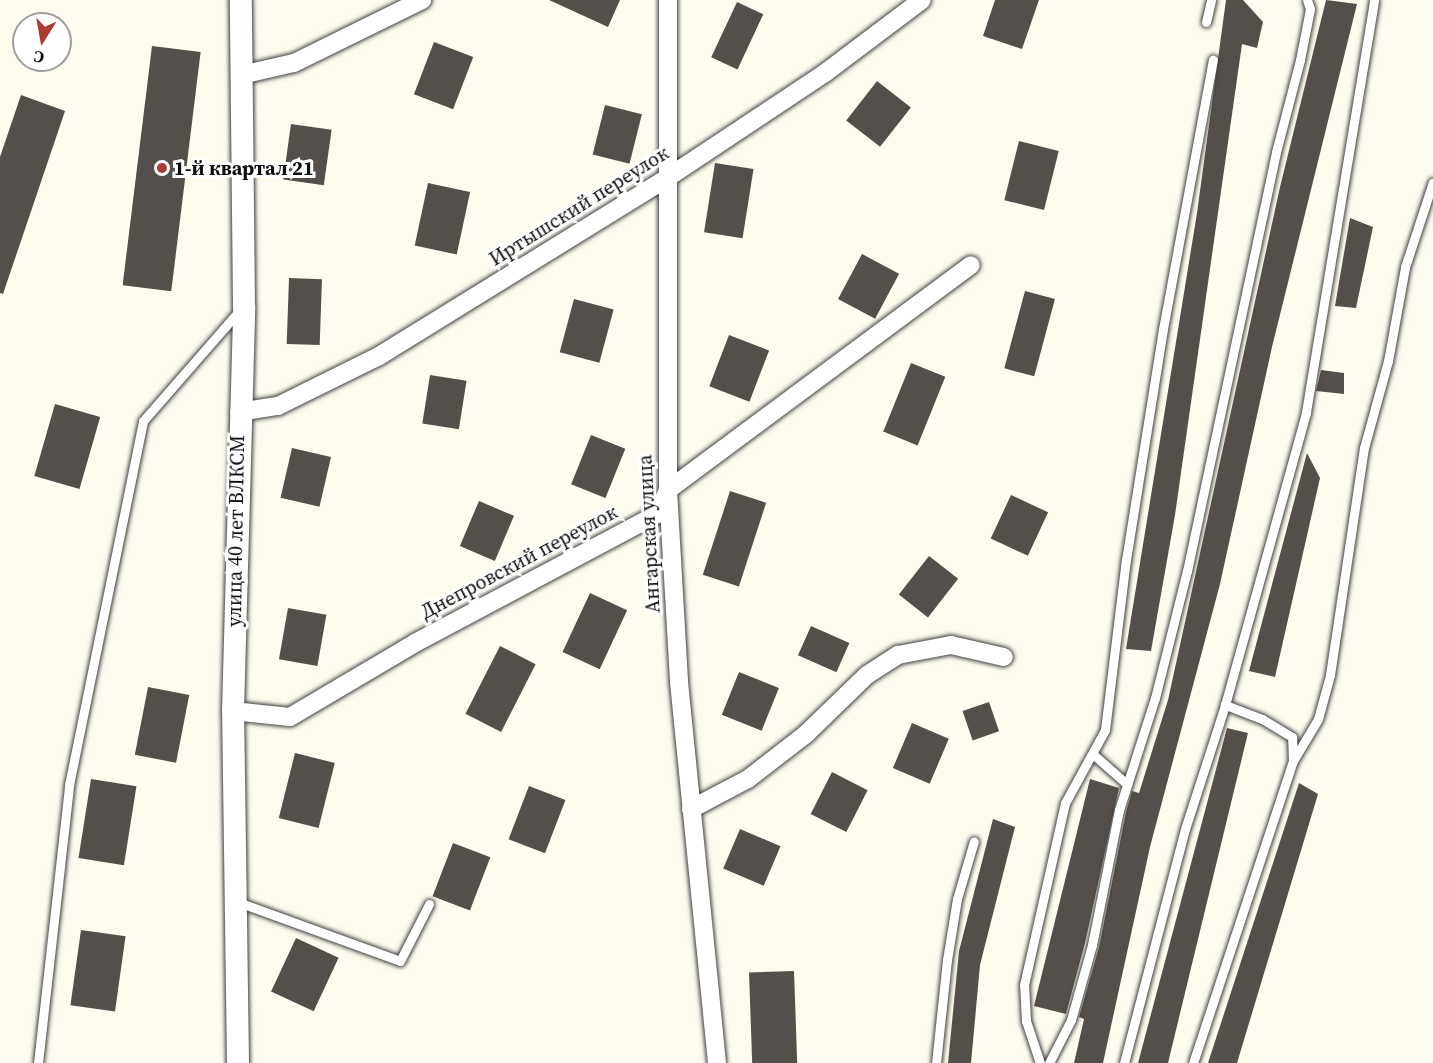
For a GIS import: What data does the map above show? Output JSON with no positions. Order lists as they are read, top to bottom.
{
  "streets": {
    "street": [
      "Иртышский переулок",
      "улица 40 лет ВЛКСМ",
      "Ангарская улица",
      "Днепровский переулок"
    ]
  },
  "crossings": [
    ["Иртышский переулок", "улица 40 лет ВЛКСМ"],
    ["Иртышский переулок", "Ангарская улица"],
    ["улица 40 лет ВЛКСМ", "Днепровский переулок"],
    ["Ангарская улица", "Днепровский переулок"]
  ],
  "places": ["1-й квартал 21"],
  "north": "bottom"
}
